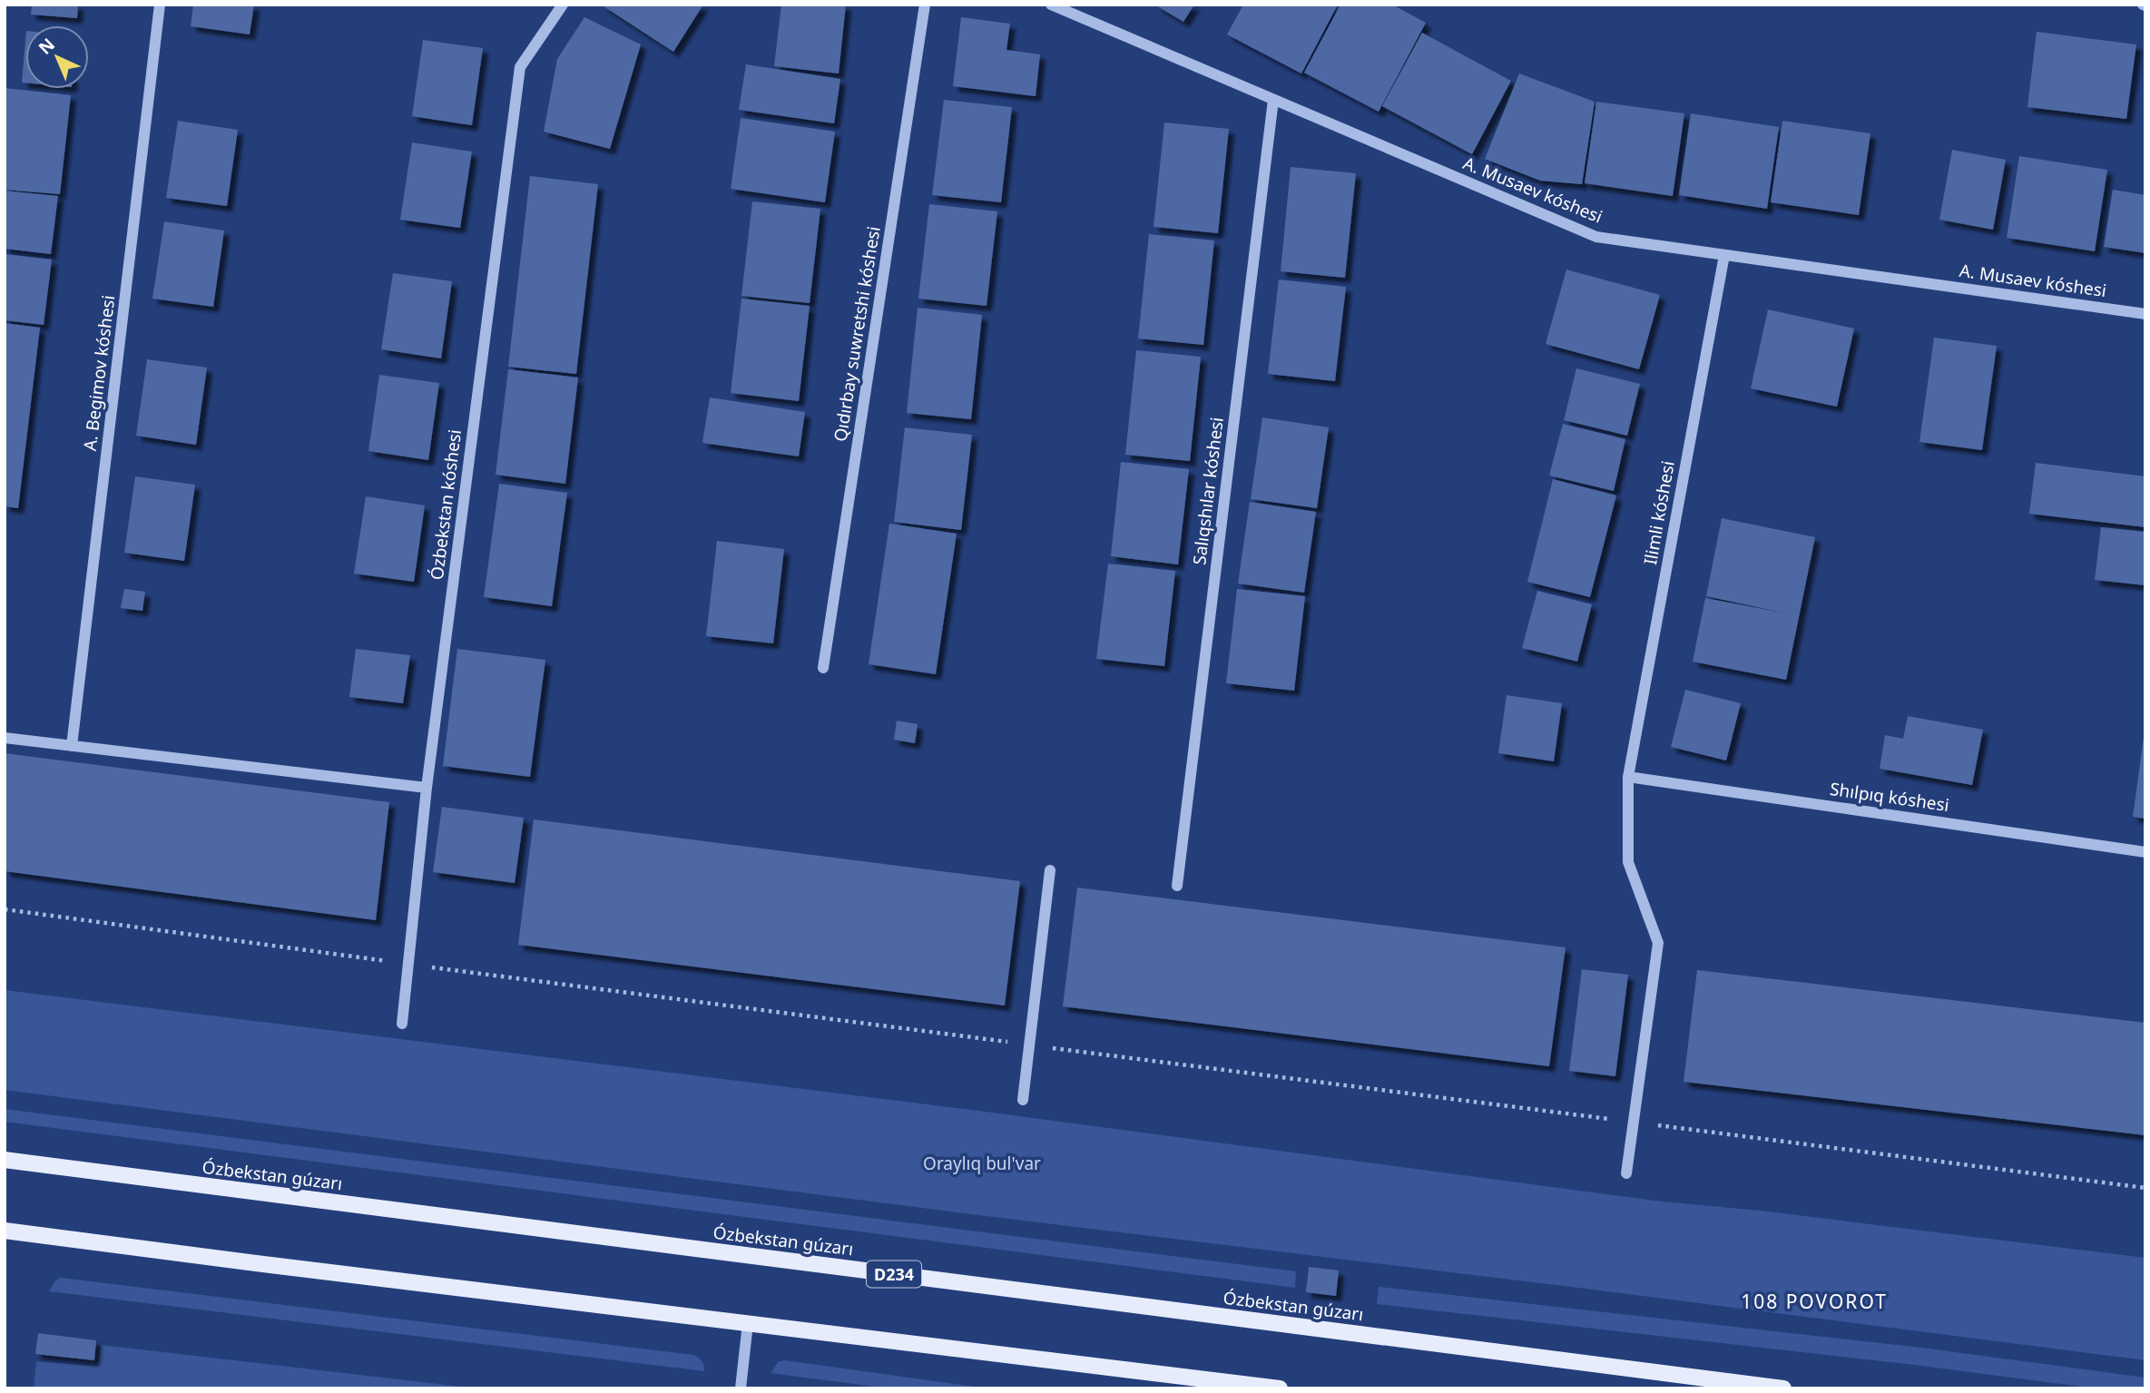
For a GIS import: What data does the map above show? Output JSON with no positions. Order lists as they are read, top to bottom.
{
  "streets": {
    "main road": ["Ózbekstan gúzarı", "D234"],
    "street": [
      "A. Musaev kóshesi",
      "Qıdırbay suwretshi kóshesi",
      "A. Begimov kóshesi",
      "Salıqshılar kóshesi",
      "Ózbekstan kóshesi",
      "Ilimli kóshesi",
      "Shılpıq kóshesi"
    ]
  },
  "crossings": [
    ["A. Musaev kóshesi", "Salıqshılar kóshesi"],
    ["A. Musaev kóshesi", "Ilimli kóshesi"],
    ["Ilimli kóshesi", "Shılpıq kóshesi"]
  ],
  "districts": ["108 POVOROT"],
  "parks": ["Oraylıq bul'var"],
  "north": "top left"
}
